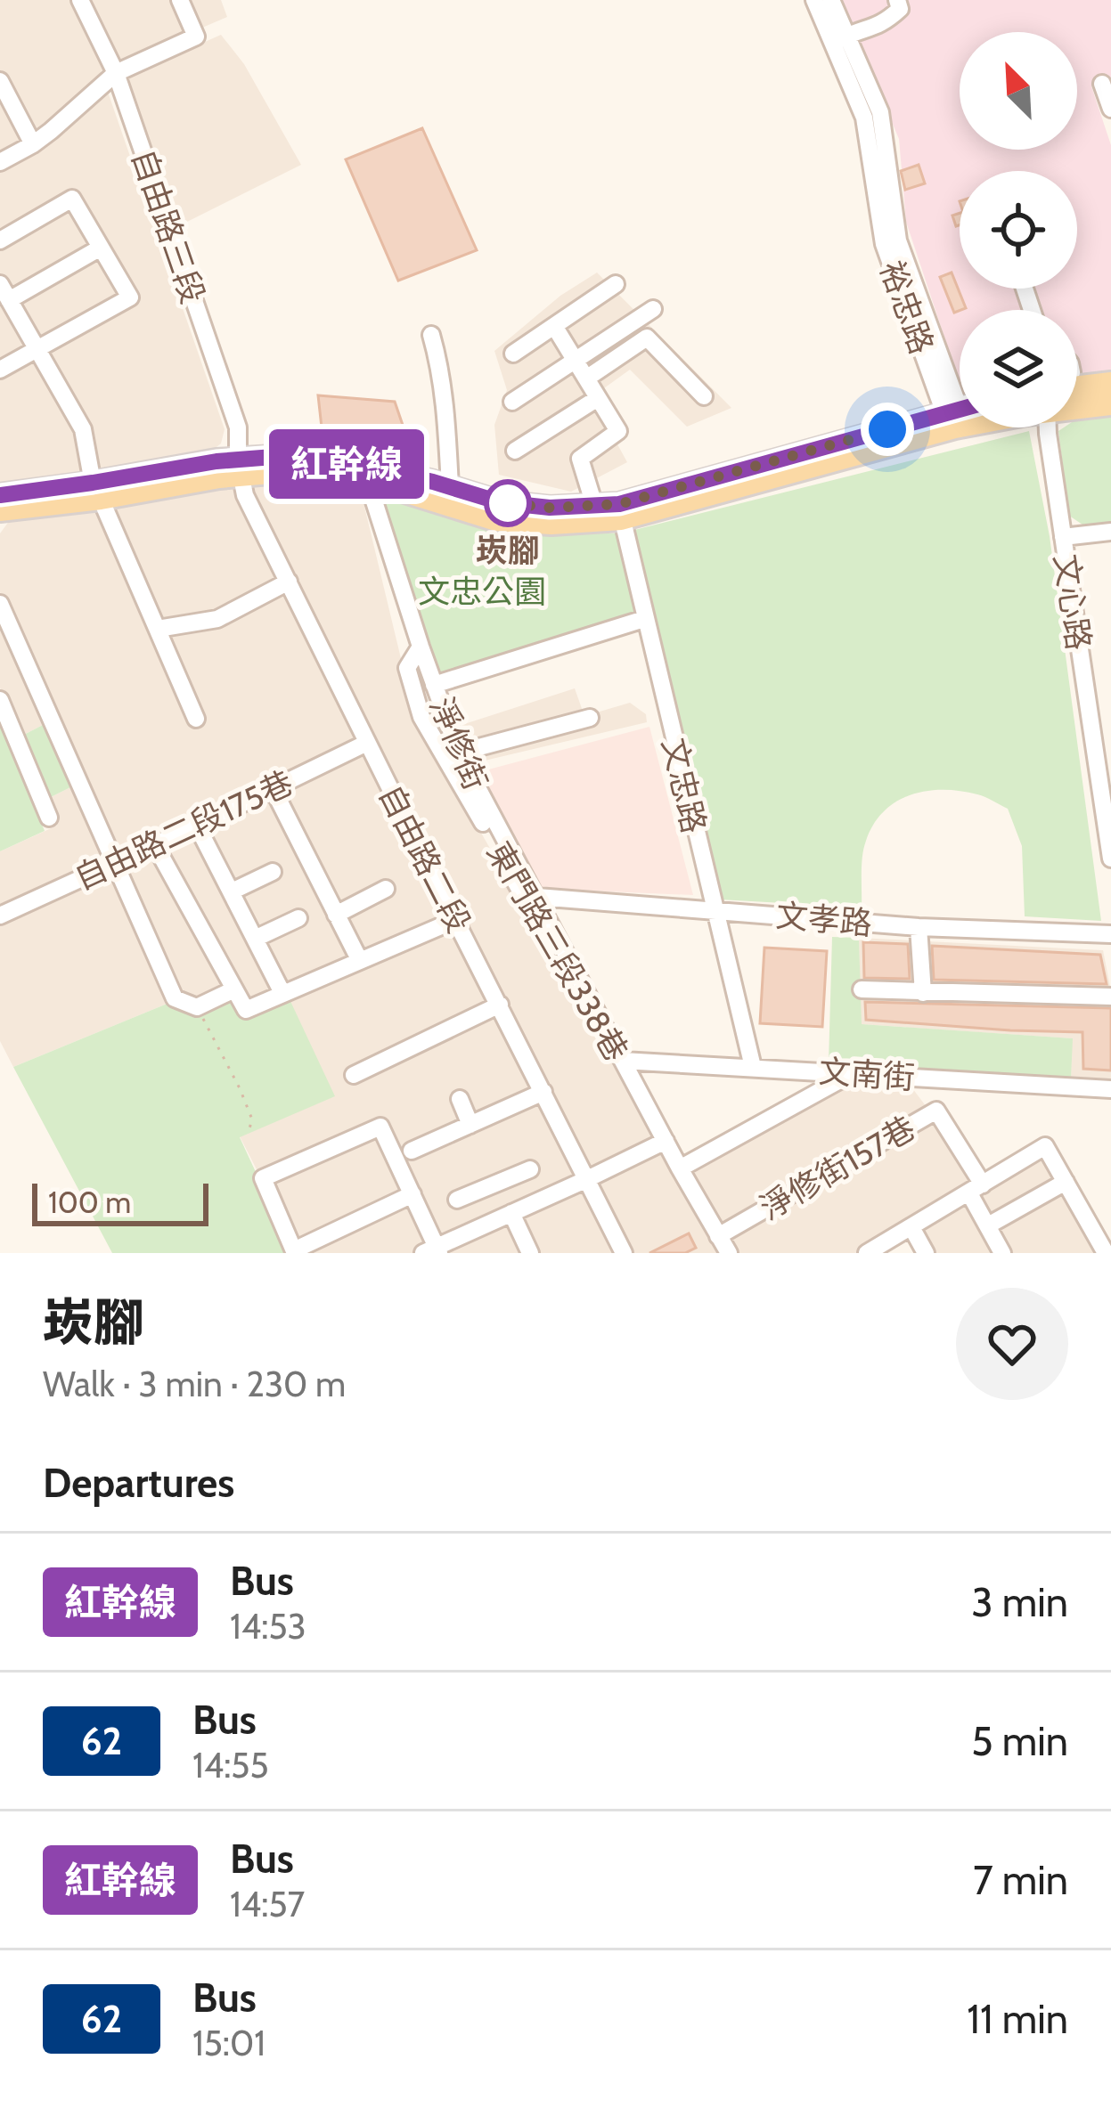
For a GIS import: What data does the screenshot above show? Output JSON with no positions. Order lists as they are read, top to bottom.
{
  "streets": {
    "street": [
      "自由路三段",
      "裕忠路",
      "文心路",
      "淨修街",
      "文忠路",
      "自由路二段175巷",
      "自由路二段",
      "文孝路",
      "東門路三段338巷",
      "文南街",
      "淨修街157巷"
    ]
  },
  "crossings": [
    ["自由路三段", "自由路二段"],
    ["淨修街", "文孝路"],
    ["淨修街", "東門路三段338巷"],
    ["淨修街", "文南街"],
    ["文忠路", "文孝路"],
    ["文忠路", "文南街"],
    ["自由路二段175巷", "自由路二段"],
    ["東門路三段338巷", "文南街"],
    ["東門路三段338巷", "淨修街157巷"]
  ],
  "parks": ["文忠公園"],
  "places": ["崁腳"],
  "lines": ["bus line 紅幹線"],
  "scale_bar": "100 m",
  "north": "top left",
  "page": {
    "on_map": "紅幹線",
    "scale": "100 m",
    "heading": [
      ["崁腳", "Walk · 3 min · 230 m"],
      "Departures"
    ],
    "list": [
      {
        "mark": "紅幹線",
        "name": "Bus",
        "note": "14:53",
        "value": "3 min"
      },
      {
        "mark": "62",
        "name": "Bus",
        "note": "14:55",
        "value": "5 min"
      },
      {
        "mark": "紅幹線",
        "name": "Bus",
        "note": "14:57",
        "value": "7 min"
      },
      {
        "mark": "62",
        "name": "Bus",
        "note": "15:01",
        "value": "11 min"
      }
    ]
  }
}
